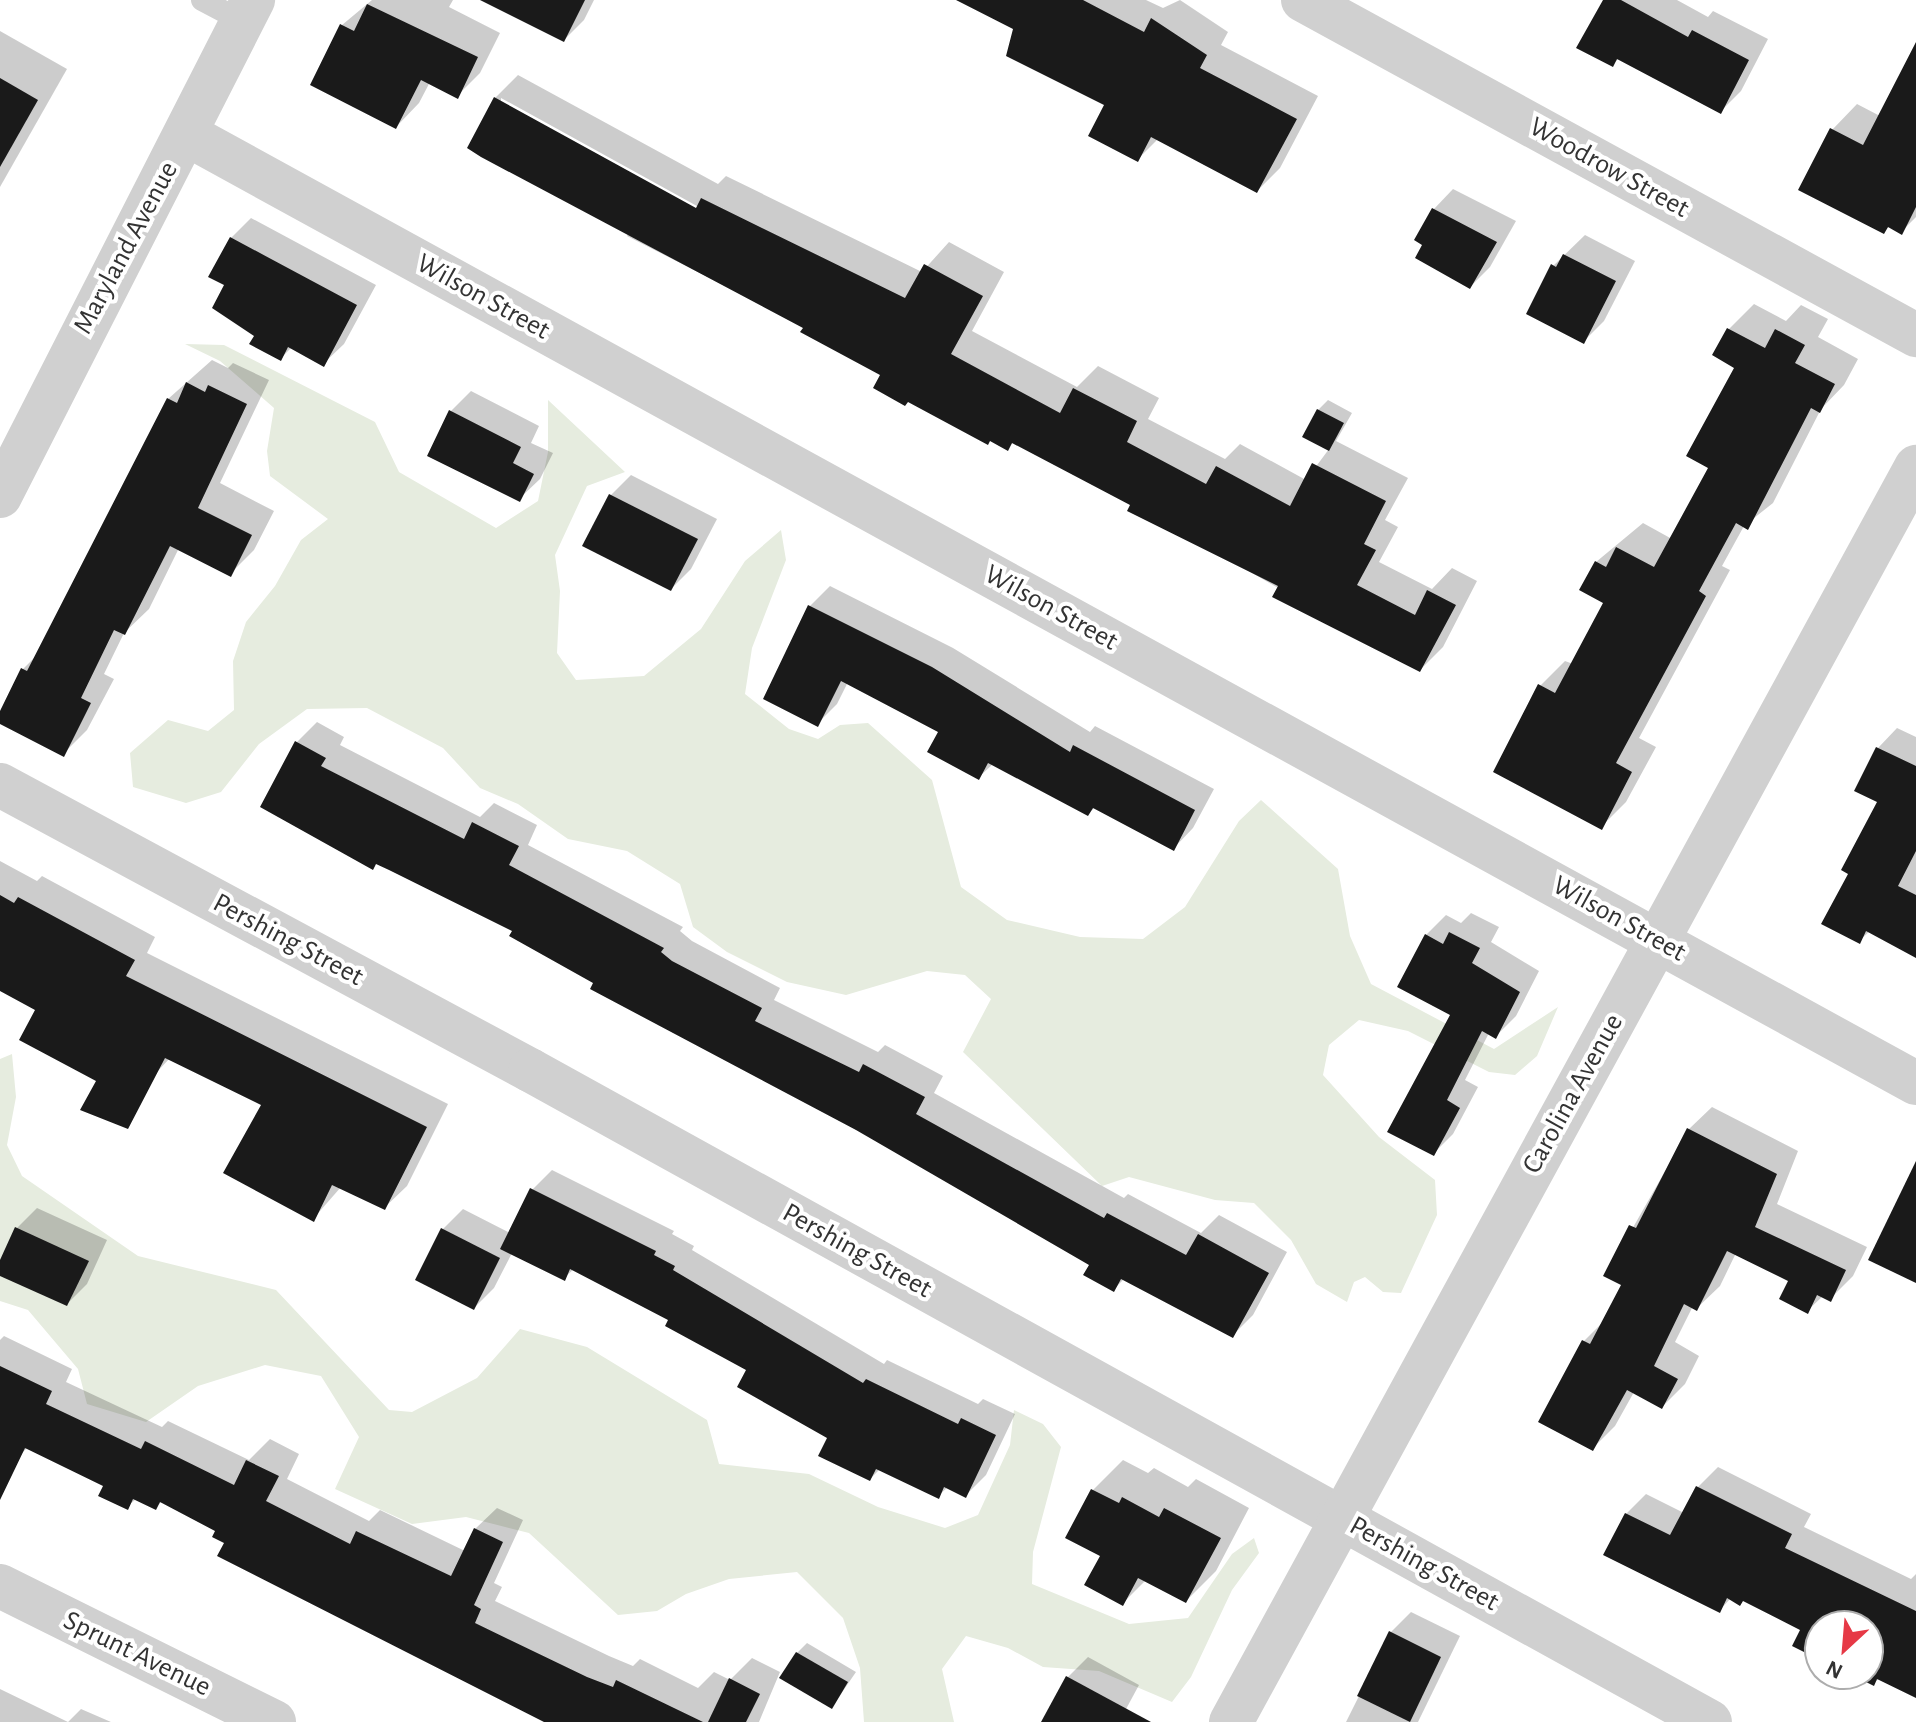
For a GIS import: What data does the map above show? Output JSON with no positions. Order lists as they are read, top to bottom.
{
  "streets": {
    "street": [
      "Woodrow Street",
      "Maryland Avenue",
      "Wilson Street",
      "Pershing Street",
      "Carolina Avenue",
      "Sprunt Avenue"
    ]
  },
  "crossings": [
    ["Maryland Avenue", "Wilson Street"],
    ["Wilson Street", "Carolina Avenue"],
    ["Pershing Street", "Carolina Avenue"]
  ],
  "north": "bottom left"
}
